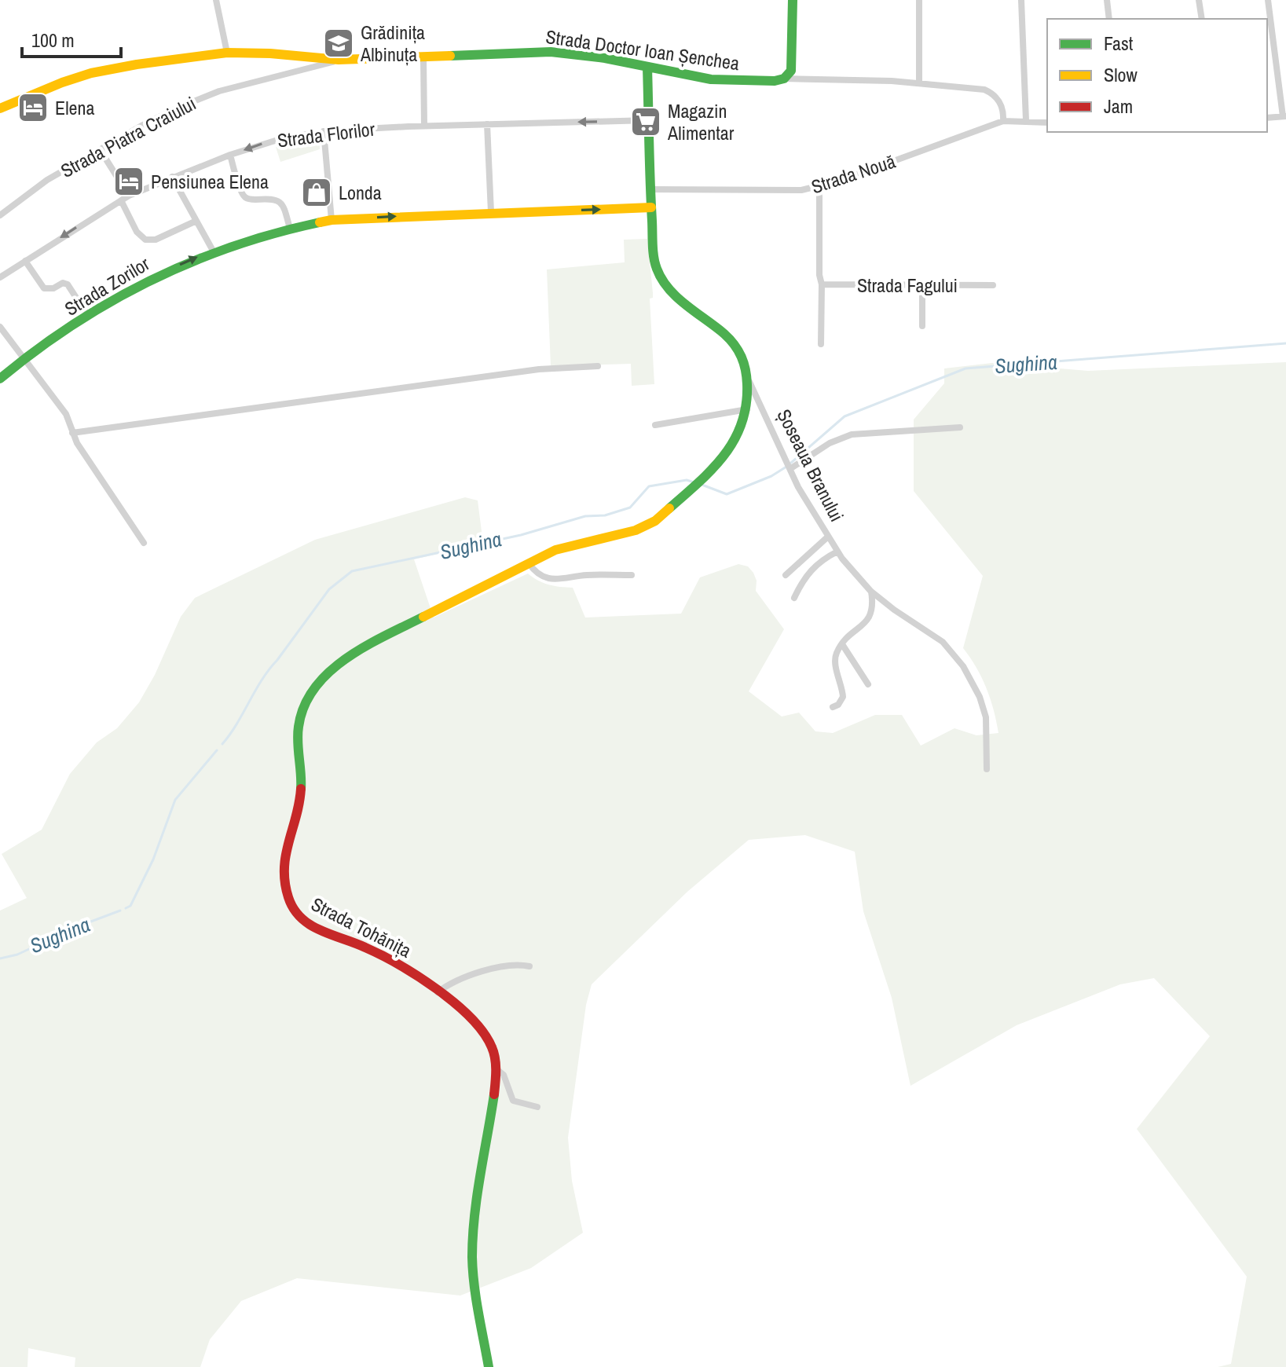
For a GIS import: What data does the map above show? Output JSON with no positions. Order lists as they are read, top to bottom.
{
  "streets": {
    "main road": [
      "Strada Doctor Ioan Șenchea",
      "Strada Zorilor",
      "Șoseaua Branului",
      "Strada Tohănița"
    ],
    "street": [
      "Strada Florilor",
      "Strada Piatra Craiului",
      "Strada Nouă",
      "Strada Fagului"
    ]
  },
  "crossings": [
    ["Strada Doctor Ioan Șenchea", "Strada Piatra Craiului"],
    ["Strada Doctor Ioan Șenchea", "Strada Nouă"],
    ["Strada Doctor Ioan Șenchea", "Șoseaua Branului"],
    ["Strada Florilor", "Șoseaua Branului"],
    ["Strada Nouă", "Șoseaua Branului"],
    ["Strada Zorilor", "Șoseaua Branului"],
    ["Șoseaua Branului", "Strada Tohănița"]
  ],
  "one_way": ["Strada Florilor", "Strada Zorilor"],
  "water": ["Sughina"],
  "places": {
    "school or university": ["Grădinița Albinuța"],
    "hotel": ["Elena", "Pensiunea Elena"],
    "supermarket": ["Magazin Alimentar"],
    "shop": ["Londa"]
  },
  "legend": ["Fast", "Slow", "Jam"],
  "scale_bar": "100 m"
}
